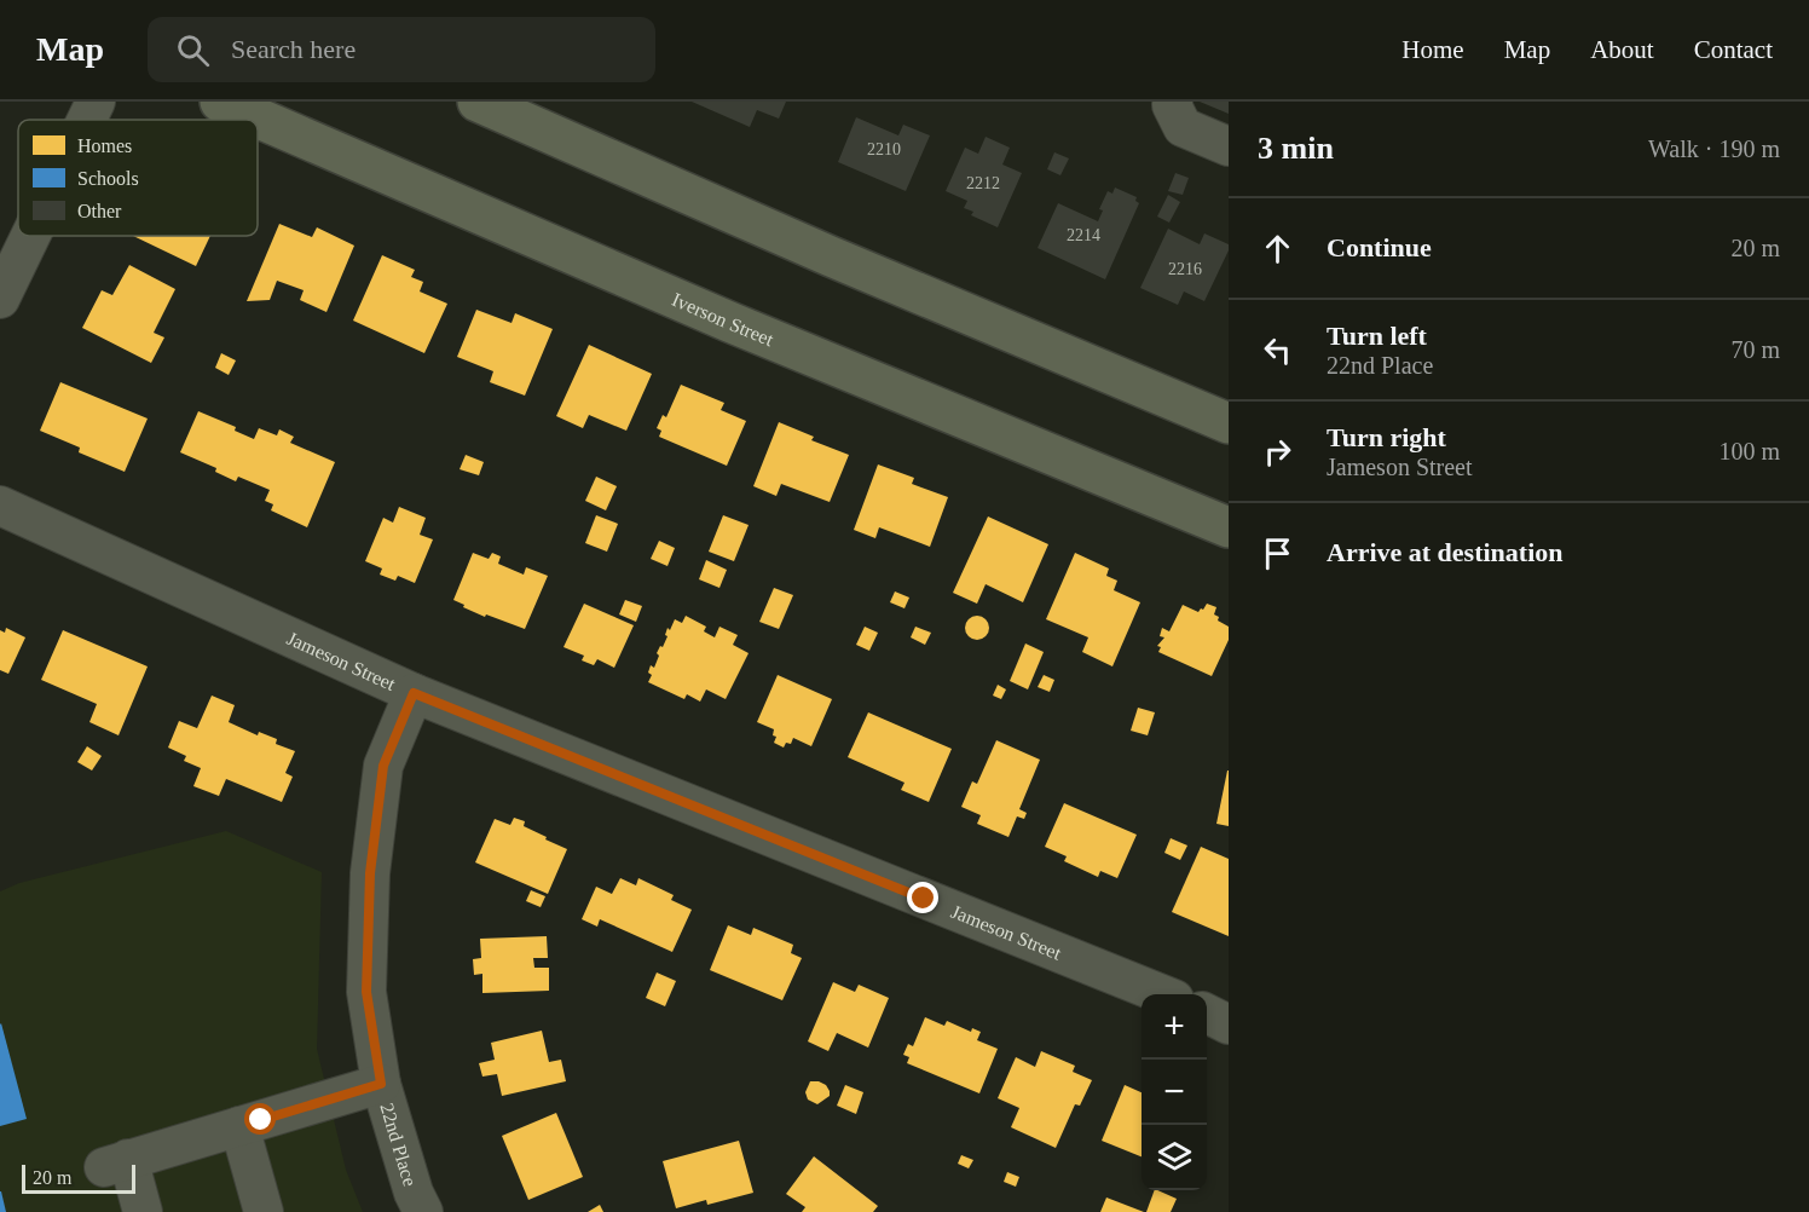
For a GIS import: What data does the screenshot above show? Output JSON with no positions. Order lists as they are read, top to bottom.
{
  "streets": {
    "main road": ["Iverson Street"],
    "street": ["Jameson Street", "22nd Place"]
  },
  "crossings": [
    ["Jameson Street", "22nd Place"]
  ],
  "house_numbers": [
    "2210",
    "2212",
    "2214",
    "2216"
  ],
  "legend": ["Homes", "Schools", "Other"],
  "scale_bar": "20 m",
  "page": {
    "header": "Map",
    "search": "Search here",
    "nav": [
      "Home",
      "Map",
      "About",
      "Contact"
    ],
    "heading": ["3 min", "Walk · 190 m"],
    "list": [
      ["Continue", "20 m"],
      ["Turn left", "22nd Place", "70 m"],
      ["Turn right", "Jameson Street", "100 m"],
      "Arrive at destination"
    ],
    "map_buttons": ["+", "−"],
    "scale": "20 m"
  }
}
